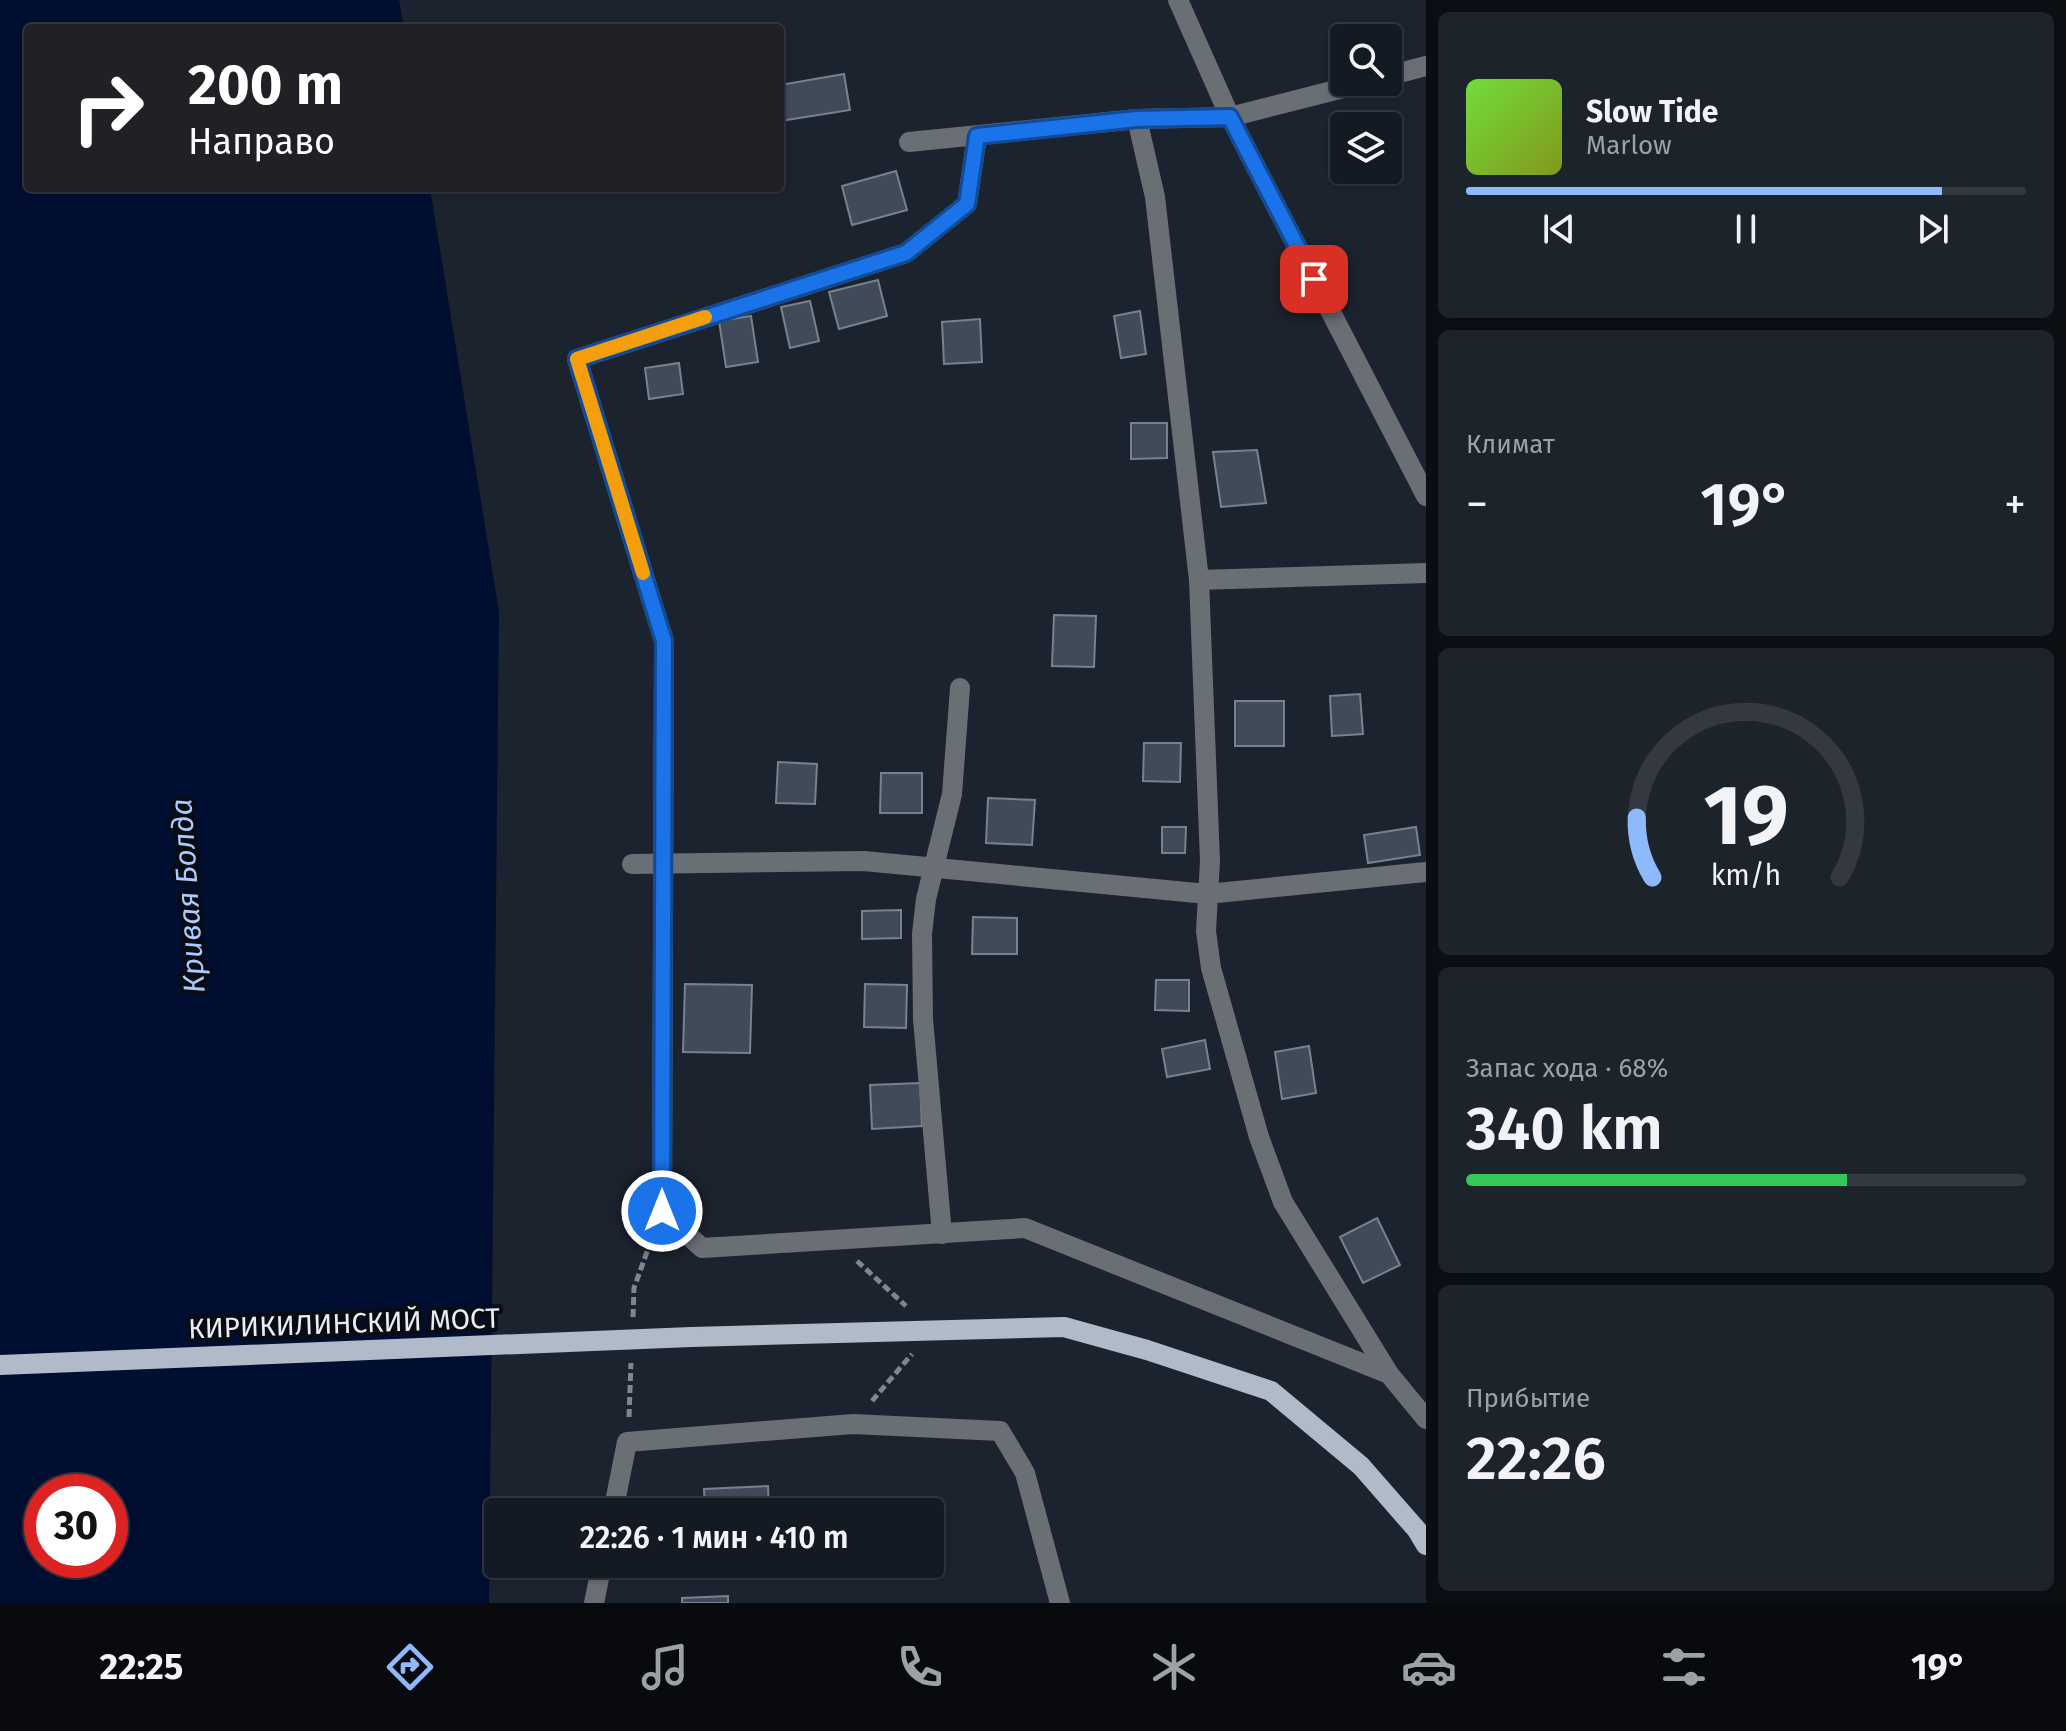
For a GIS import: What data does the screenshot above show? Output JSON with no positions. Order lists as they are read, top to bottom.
{
  "streets": {
    "main road": ["КИРИКИЛИНСКИЙ МОСТ"]
  },
  "water": ["Кривая Болда"],
  "page": {
    "turn": ["200 m", "Направо"],
    "song": ["Slow Tide", "Marlow"],
    "tile": [
      "Климат",
      ["Запас хода · 68%", "340 km"],
      ["Прибытие", "22:26"]
    ],
    "heat": ["−", "19°", "+"],
    "limit": "30",
    "trip": "22:26 · 1 мин · 410 m",
    "tabs": ["22:25", "19°"],
    "gauge": ["19", "km/h"]
  }
}
